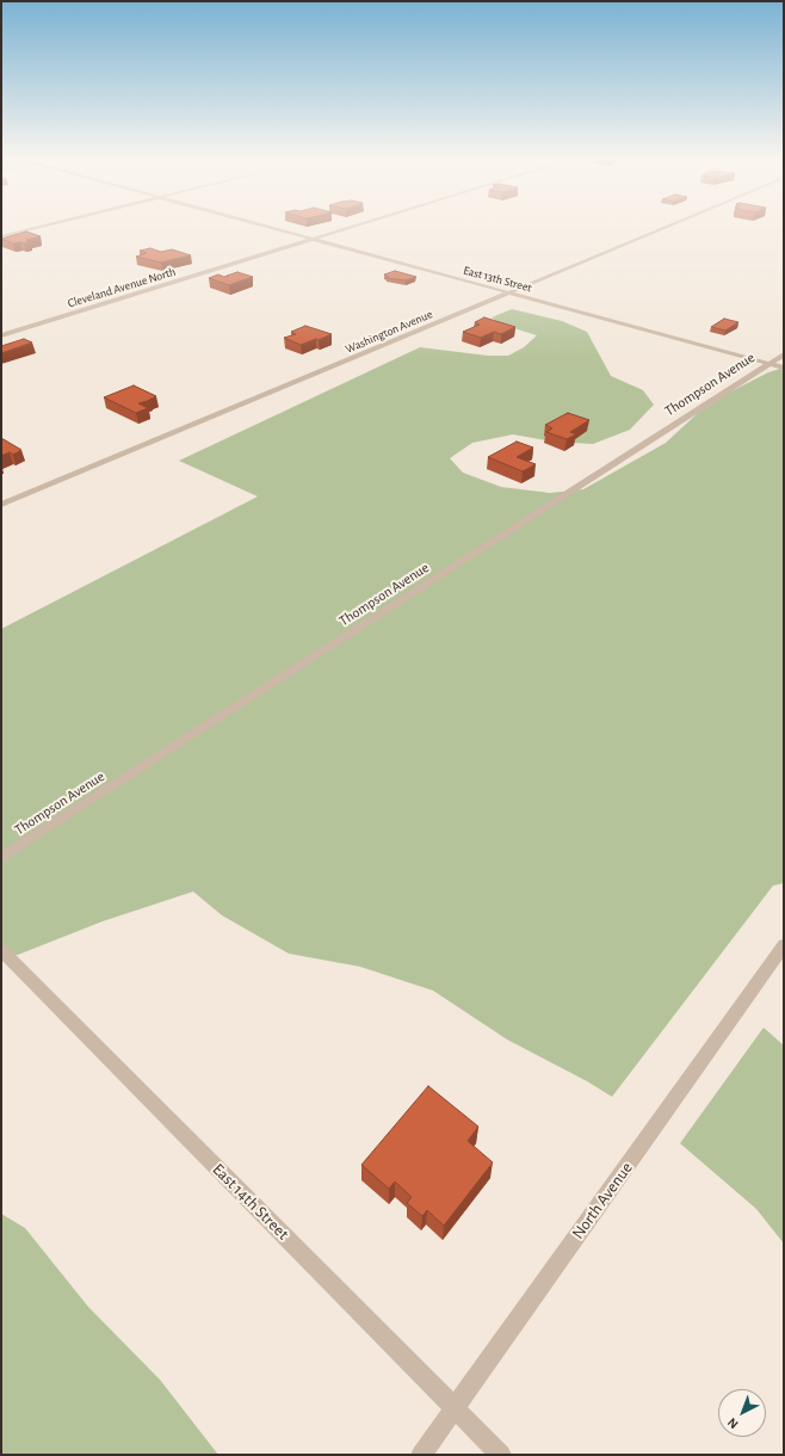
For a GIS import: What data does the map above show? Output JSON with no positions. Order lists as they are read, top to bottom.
{
  "streets": {
    "street": [
      "East 13th Street",
      "Cleveland Avenue North",
      "Washington Avenue",
      "Thompson Avenue",
      "North Avenue",
      "East 14th Street"
    ]
  },
  "crossings": [
    ["East 13th Street", "Cleveland Avenue North"],
    ["East 13th Street", "Washington Avenue"],
    ["East 13th Street", "Thompson Avenue"],
    ["North Avenue", "East 14th Street"]
  ],
  "north": "bottom left"
}
